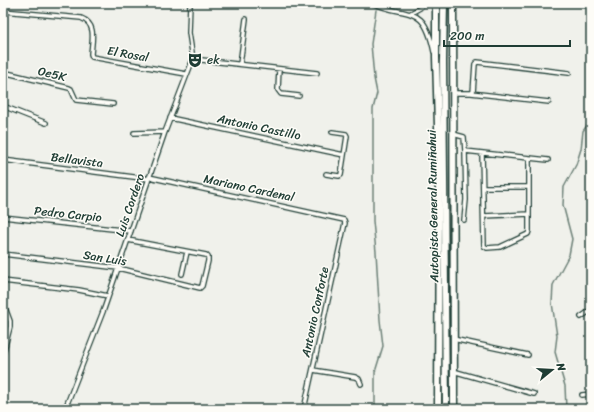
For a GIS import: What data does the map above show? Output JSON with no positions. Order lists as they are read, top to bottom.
{
  "streets": {
    "main road": ["Autopista General Rumiñahui"],
    "street": [
      "El Rosal",
      "Oe5K",
      "Antonio Castillo",
      "Bellavista",
      "Mariano Cardenal",
      "Luis Cordero",
      "Pedro Carpio",
      "San Luis",
      "Antonio Conforte"
    ]
  },
  "crossings": [
    ["El Rosal", "Luis Cordero"],
    ["Antonio Castillo", "Luis Cordero"],
    ["Bellavista", "Mariano Cardenal"],
    ["Bellavista", "Luis Cordero"],
    ["Mariano Cardenal", "Luis Cordero"],
    ["Mariano Cardenal", "Antonio Conforte"],
    ["Luis Cordero", "Pedro Carpio"],
    ["Luis Cordero", "San Luis"]
  ],
  "places": {
    "theatre": ["ek"]
  },
  "scale_bar": "200 m",
  "north": "right"
}
